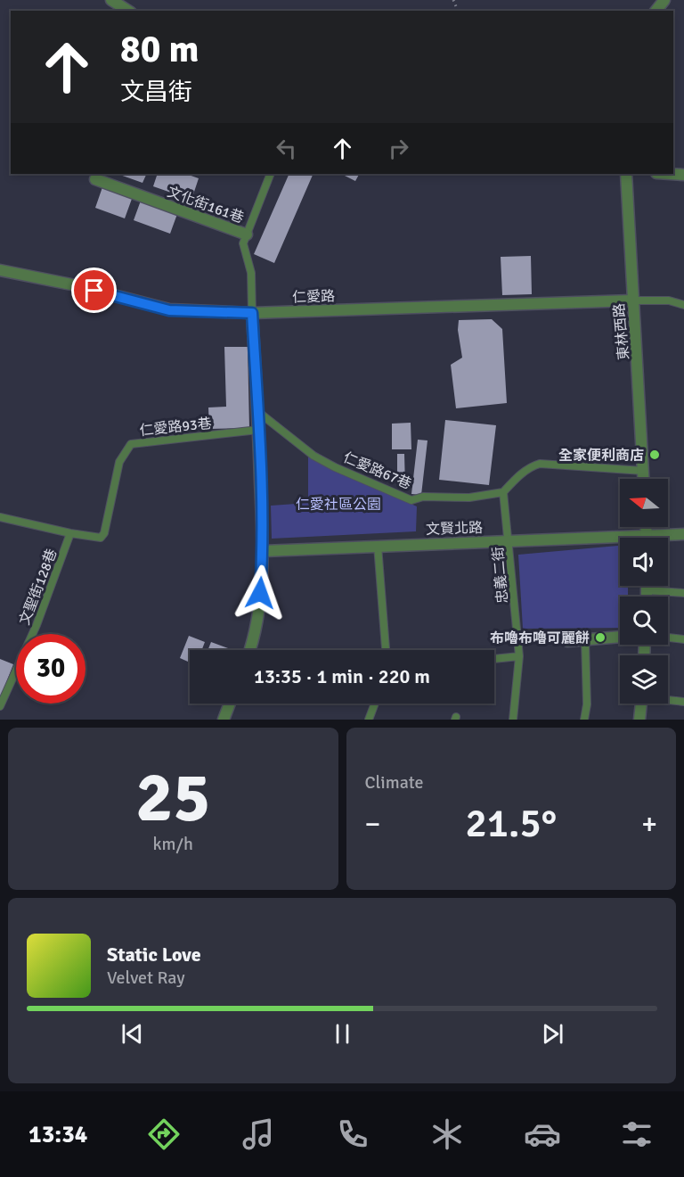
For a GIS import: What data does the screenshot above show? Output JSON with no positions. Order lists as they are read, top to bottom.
{
  "streets": {
    "street": [
      "文化街161巷",
      "仁愛路",
      "東林西路",
      "文賢北路"
    ],
    "lane": [
      "仁愛路93巷",
      "仁愛路67巷",
      "忠義二街",
      "文聖街128巷"
    ]
  },
  "crossings": [
    ["仁愛路", "東林西路"],
    ["仁愛路93巷", "文聖街128巷"],
    ["仁愛路67巷", "忠義二街"],
    ["文賢北路", "忠義二街"]
  ],
  "parks": ["仁愛社區公園"],
  "places": ["全家便利商店", "布嚕布嚕可麗餅"],
  "north": "left",
  "page": {
    "turn": ["80 m", "文昌街"],
    "limit": "30",
    "trip": "13:35 · 1 min · 220 m",
    "tile": [
      ["25", "km/h"],
      "Climate"
    ],
    "heat": ["−", "21.5°", "+"],
    "song": ["Static Love", "Velvet Ray"],
    "tabs": "13:34"
  }
}
